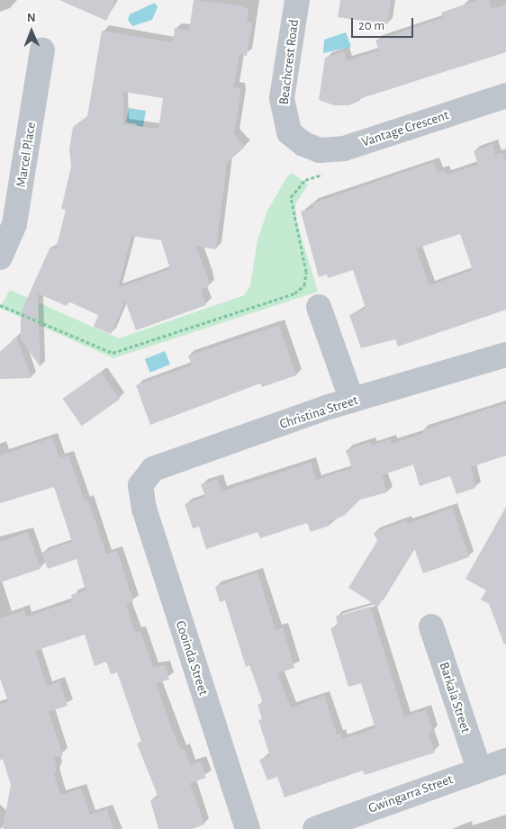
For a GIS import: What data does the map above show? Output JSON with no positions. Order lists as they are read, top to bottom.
{
  "streets": {
    "street": [
      "Beachcrest Road",
      "Vantage Crescent",
      "Marcel Place",
      "Christina Street",
      "Cooinda Street",
      "Barkala Street",
      "Gwingarra Street"
    ]
  },
  "crossings": [
    ["Beachcrest Road", "Vantage Crescent"],
    ["Christina Street", "Cooinda Street"],
    ["Barkala Street", "Gwingarra Street"]
  ],
  "scale_bar": "20 m",
  "north": "top"
}
